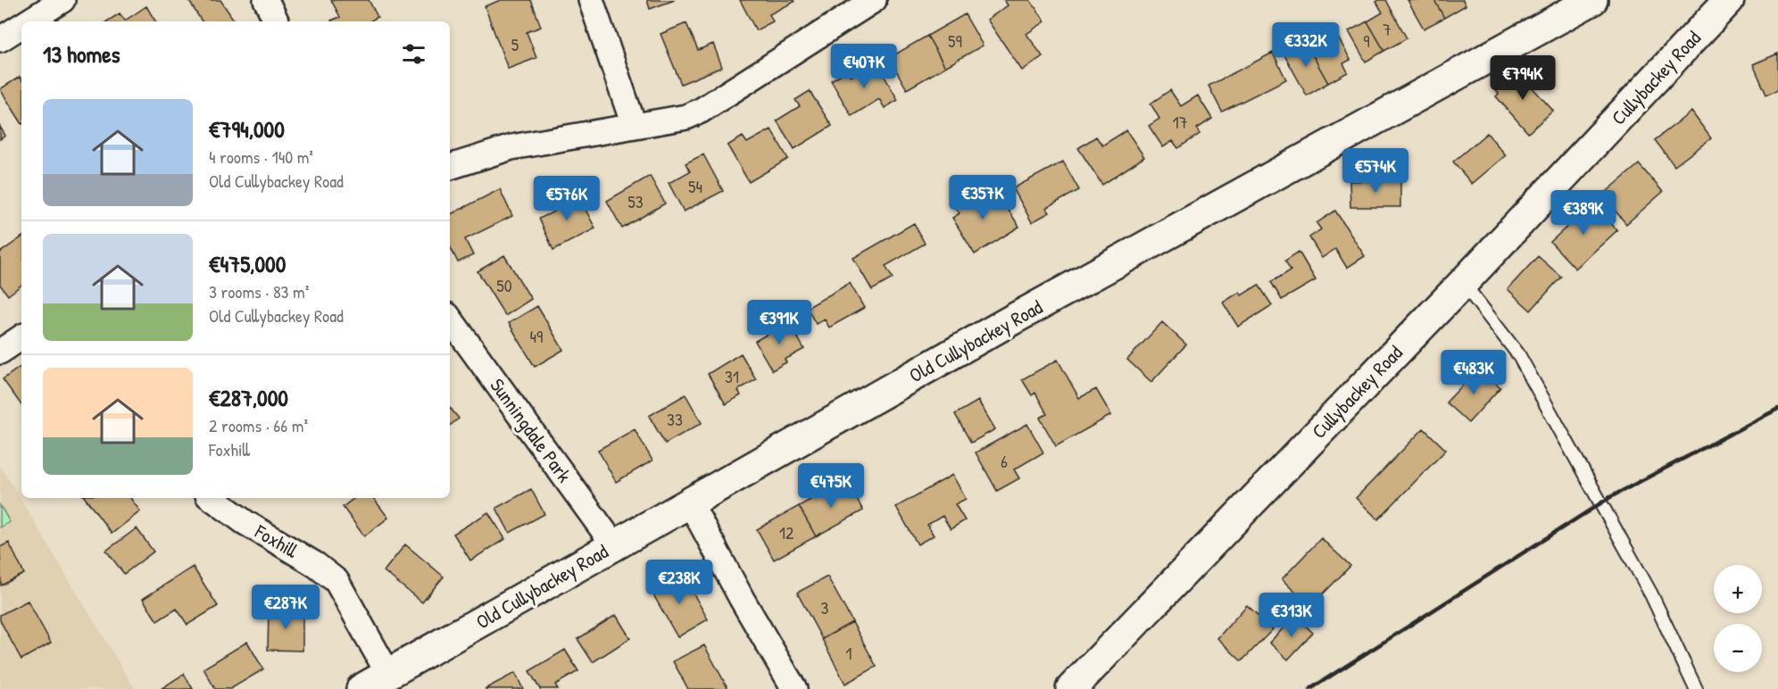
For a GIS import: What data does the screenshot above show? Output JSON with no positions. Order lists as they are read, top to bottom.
{
  "streets": {
    "street": [
      "Cullybackey Road",
      "Old Cullybackey Road",
      "Sunningdale Park",
      "Foxhill"
    ]
  },
  "crossings": [
    ["Old Cullybackey Road", "Sunningdale Park"],
    ["Old Cullybackey Road", "Foxhill"]
  ],
  "house_numbers": [
    "7",
    "59",
    "9",
    "5",
    "17",
    "54",
    "53",
    "50",
    "49",
    "31",
    "33",
    "6",
    "12",
    "3",
    "1"
  ],
  "page": {
    "heading": "13 homes",
    "price": [
      "€332K",
      "€407K",
      "€794K",
      "€574K",
      "€357K",
      "€576K",
      "€389K",
      "€391K",
      "€483K",
      "€475K",
      "€238K",
      "€287K",
      "€313K"
    ],
    "list": [
      {
        "name": "€794,000",
        "note": "4 rooms · 140 m² · Old Cullybackey Road"
      },
      {
        "name": "€475,000",
        "note": "3 rooms · 83 m² · Old Cullybackey Road"
      },
      {
        "name": "€287,000",
        "note": "2 rooms · 66 m² · Foxhill"
      }
    ],
    "map_buttons": ["+", "−"]
  }
}
